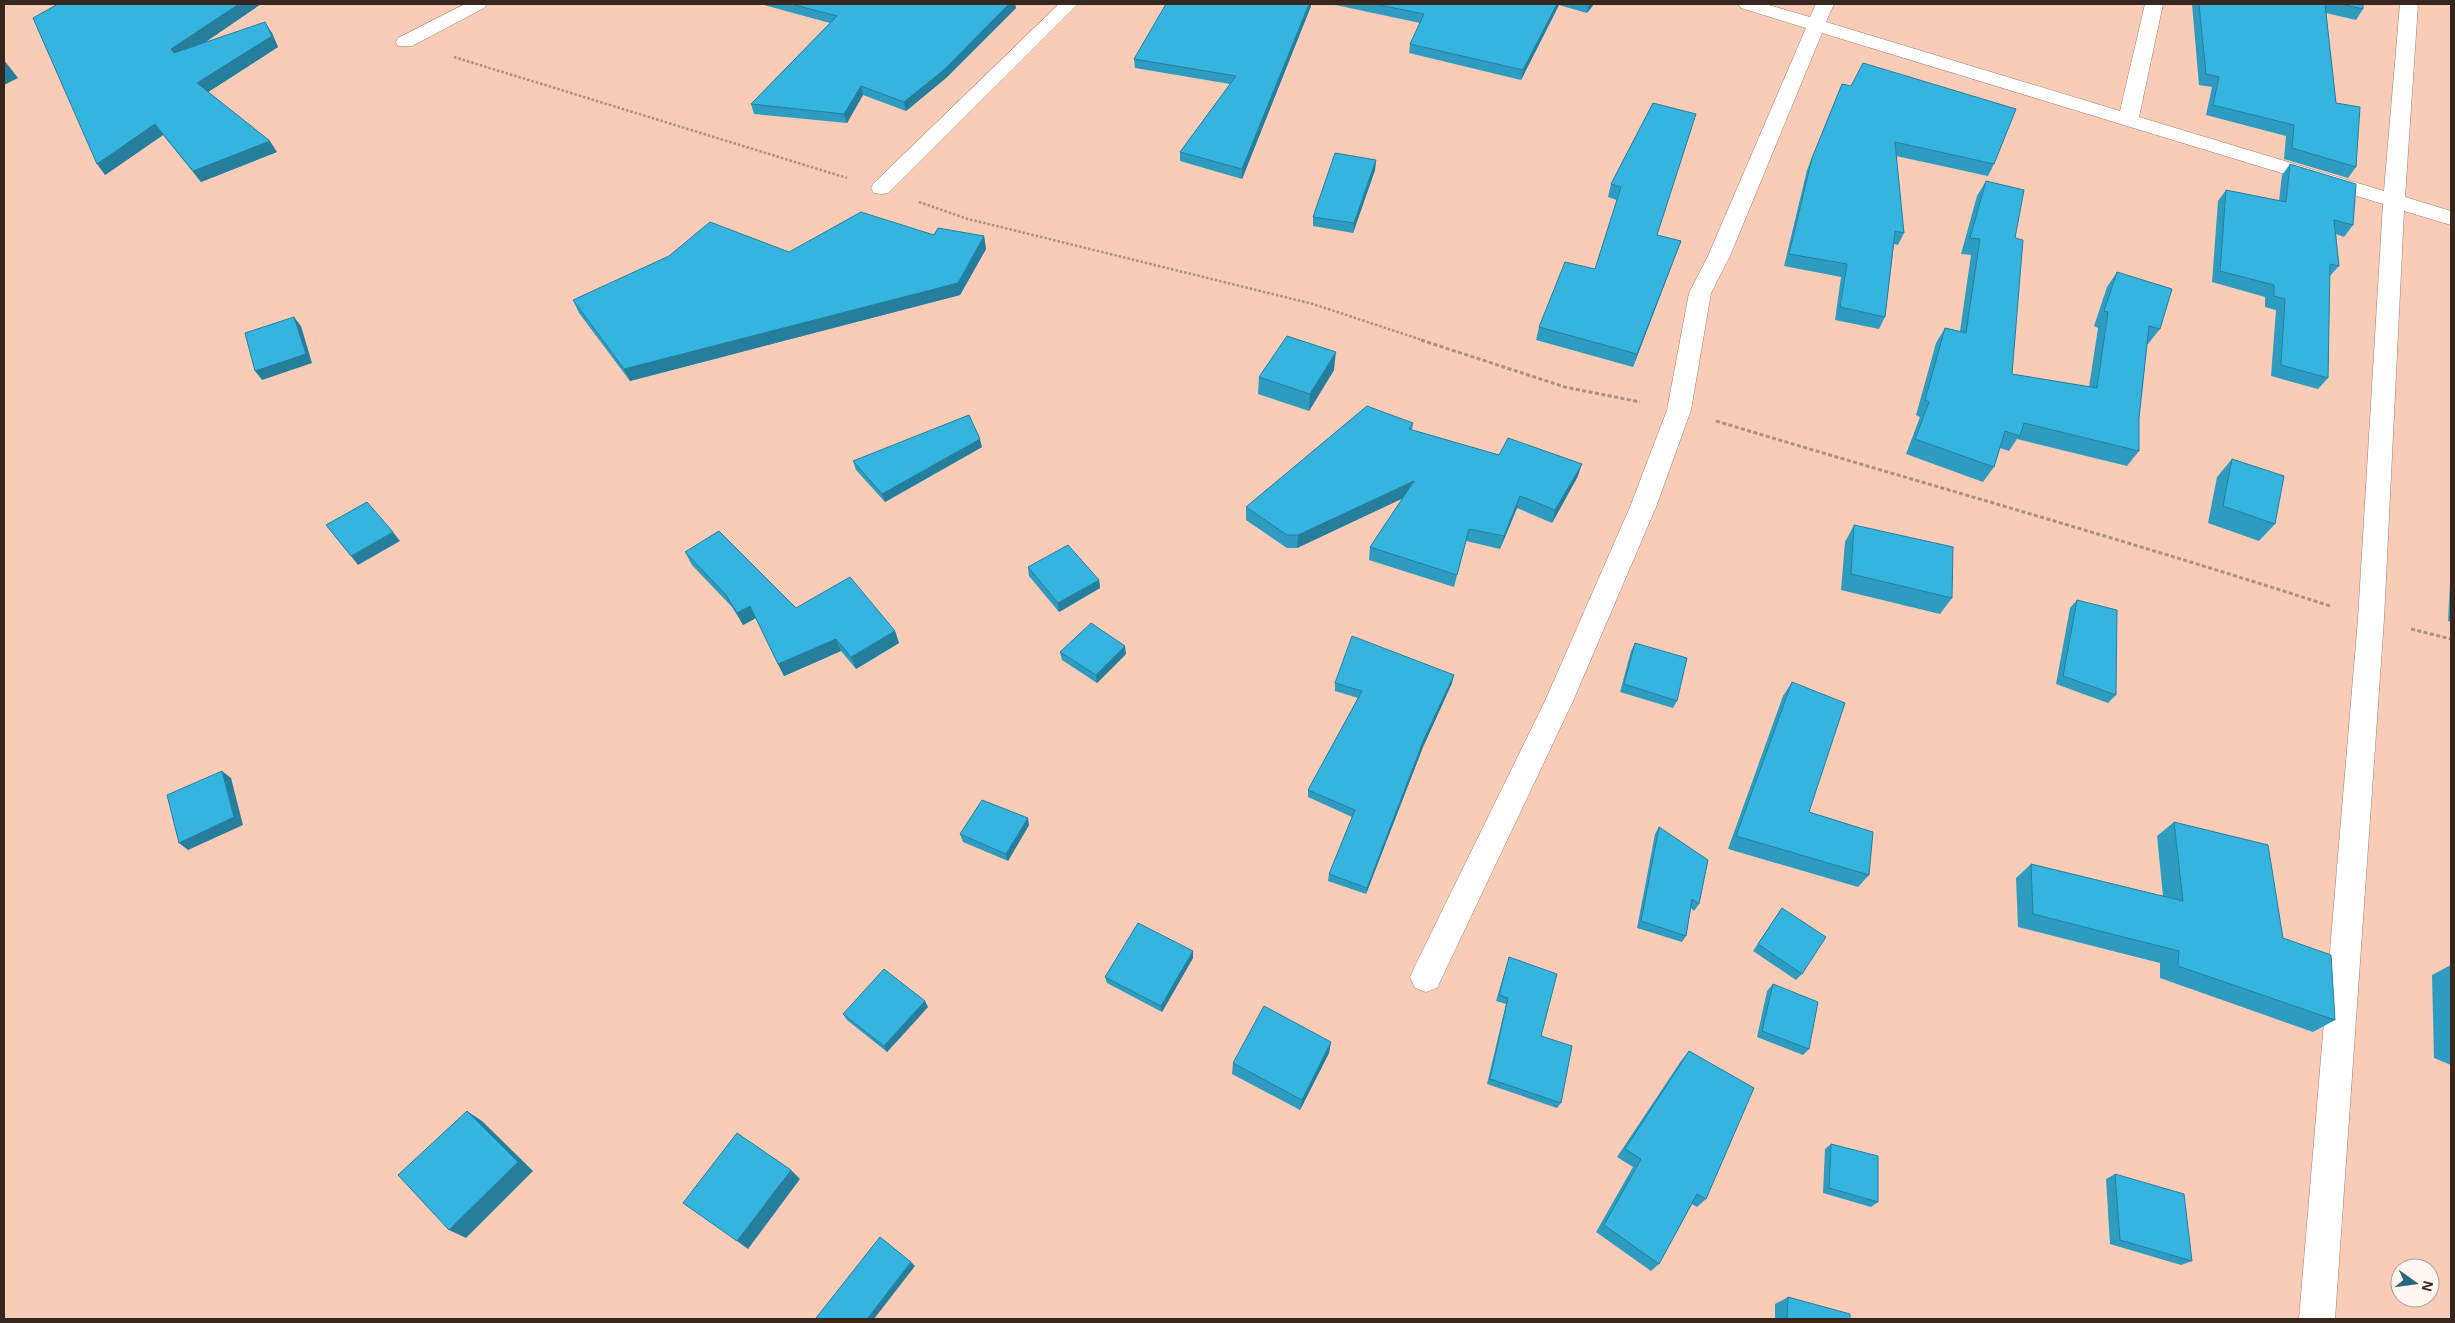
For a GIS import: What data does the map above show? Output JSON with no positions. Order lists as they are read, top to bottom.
{
  "north": "right"
}
